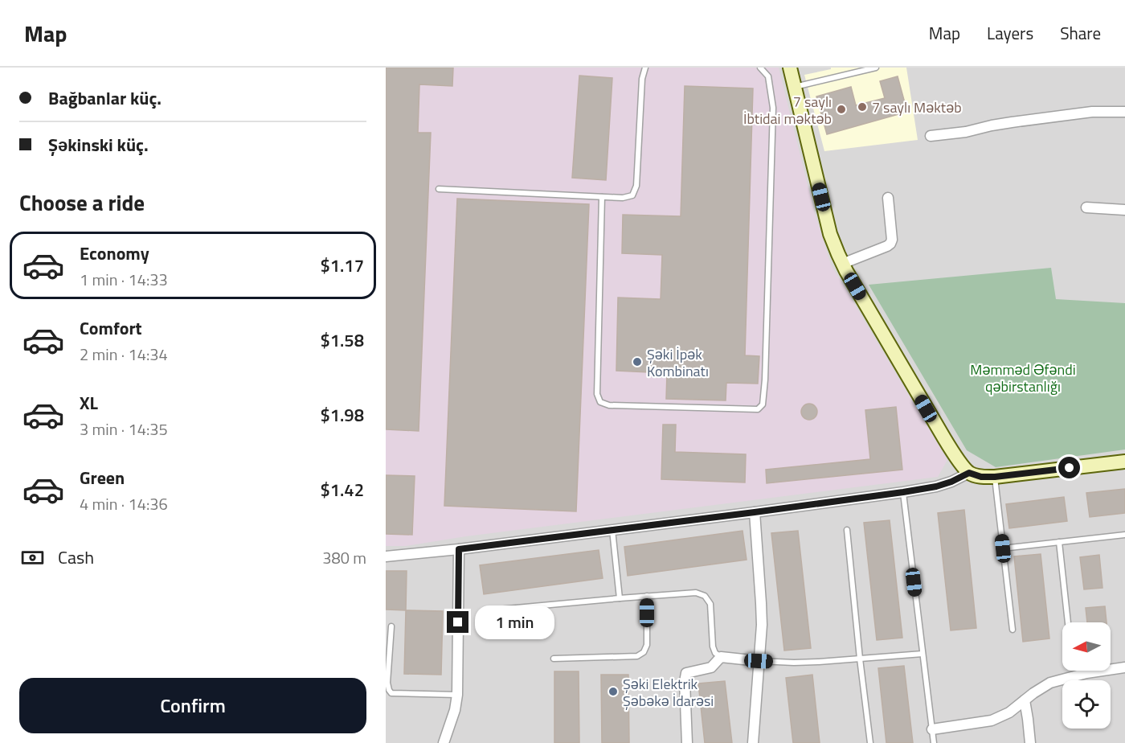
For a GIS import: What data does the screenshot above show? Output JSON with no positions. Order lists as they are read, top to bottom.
{
  "parks": ["Məmməd Əfəndi qəbirstanlığı"],
  "places": [
    "7 saylı Məktəb",
    "7 saylı İbtidai məktəb",
    "Şəki İpək Kombinatı",
    "Şəki Elektrik Şəbəkə İdarəsi"
  ],
  "north": "left",
  "page": {
    "header": "Map",
    "nav": ["Map", "Layers", "Share"],
    "banner": ["Bağbanlar küç.", "Şəkinski küç."],
    "heading": "Choose a ride",
    "list": [
      {
        "name": "Economy",
        "note": "1 min · 14:33",
        "value": "$1.17"
      },
      {
        "name": "Comfort",
        "note": "2 min · 14:34",
        "value": "$1.58"
      },
      {
        "name": "XL",
        "note": "3 min · 14:35",
        "value": "$1.98"
      },
      {
        "name": "Green",
        "note": "4 min · 14:36",
        "value": "$1.42"
      }
    ],
    "pay": ["Cash", "380 m"],
    "bubble": "1 min",
    "buttons": "Confirm"
  }
}
